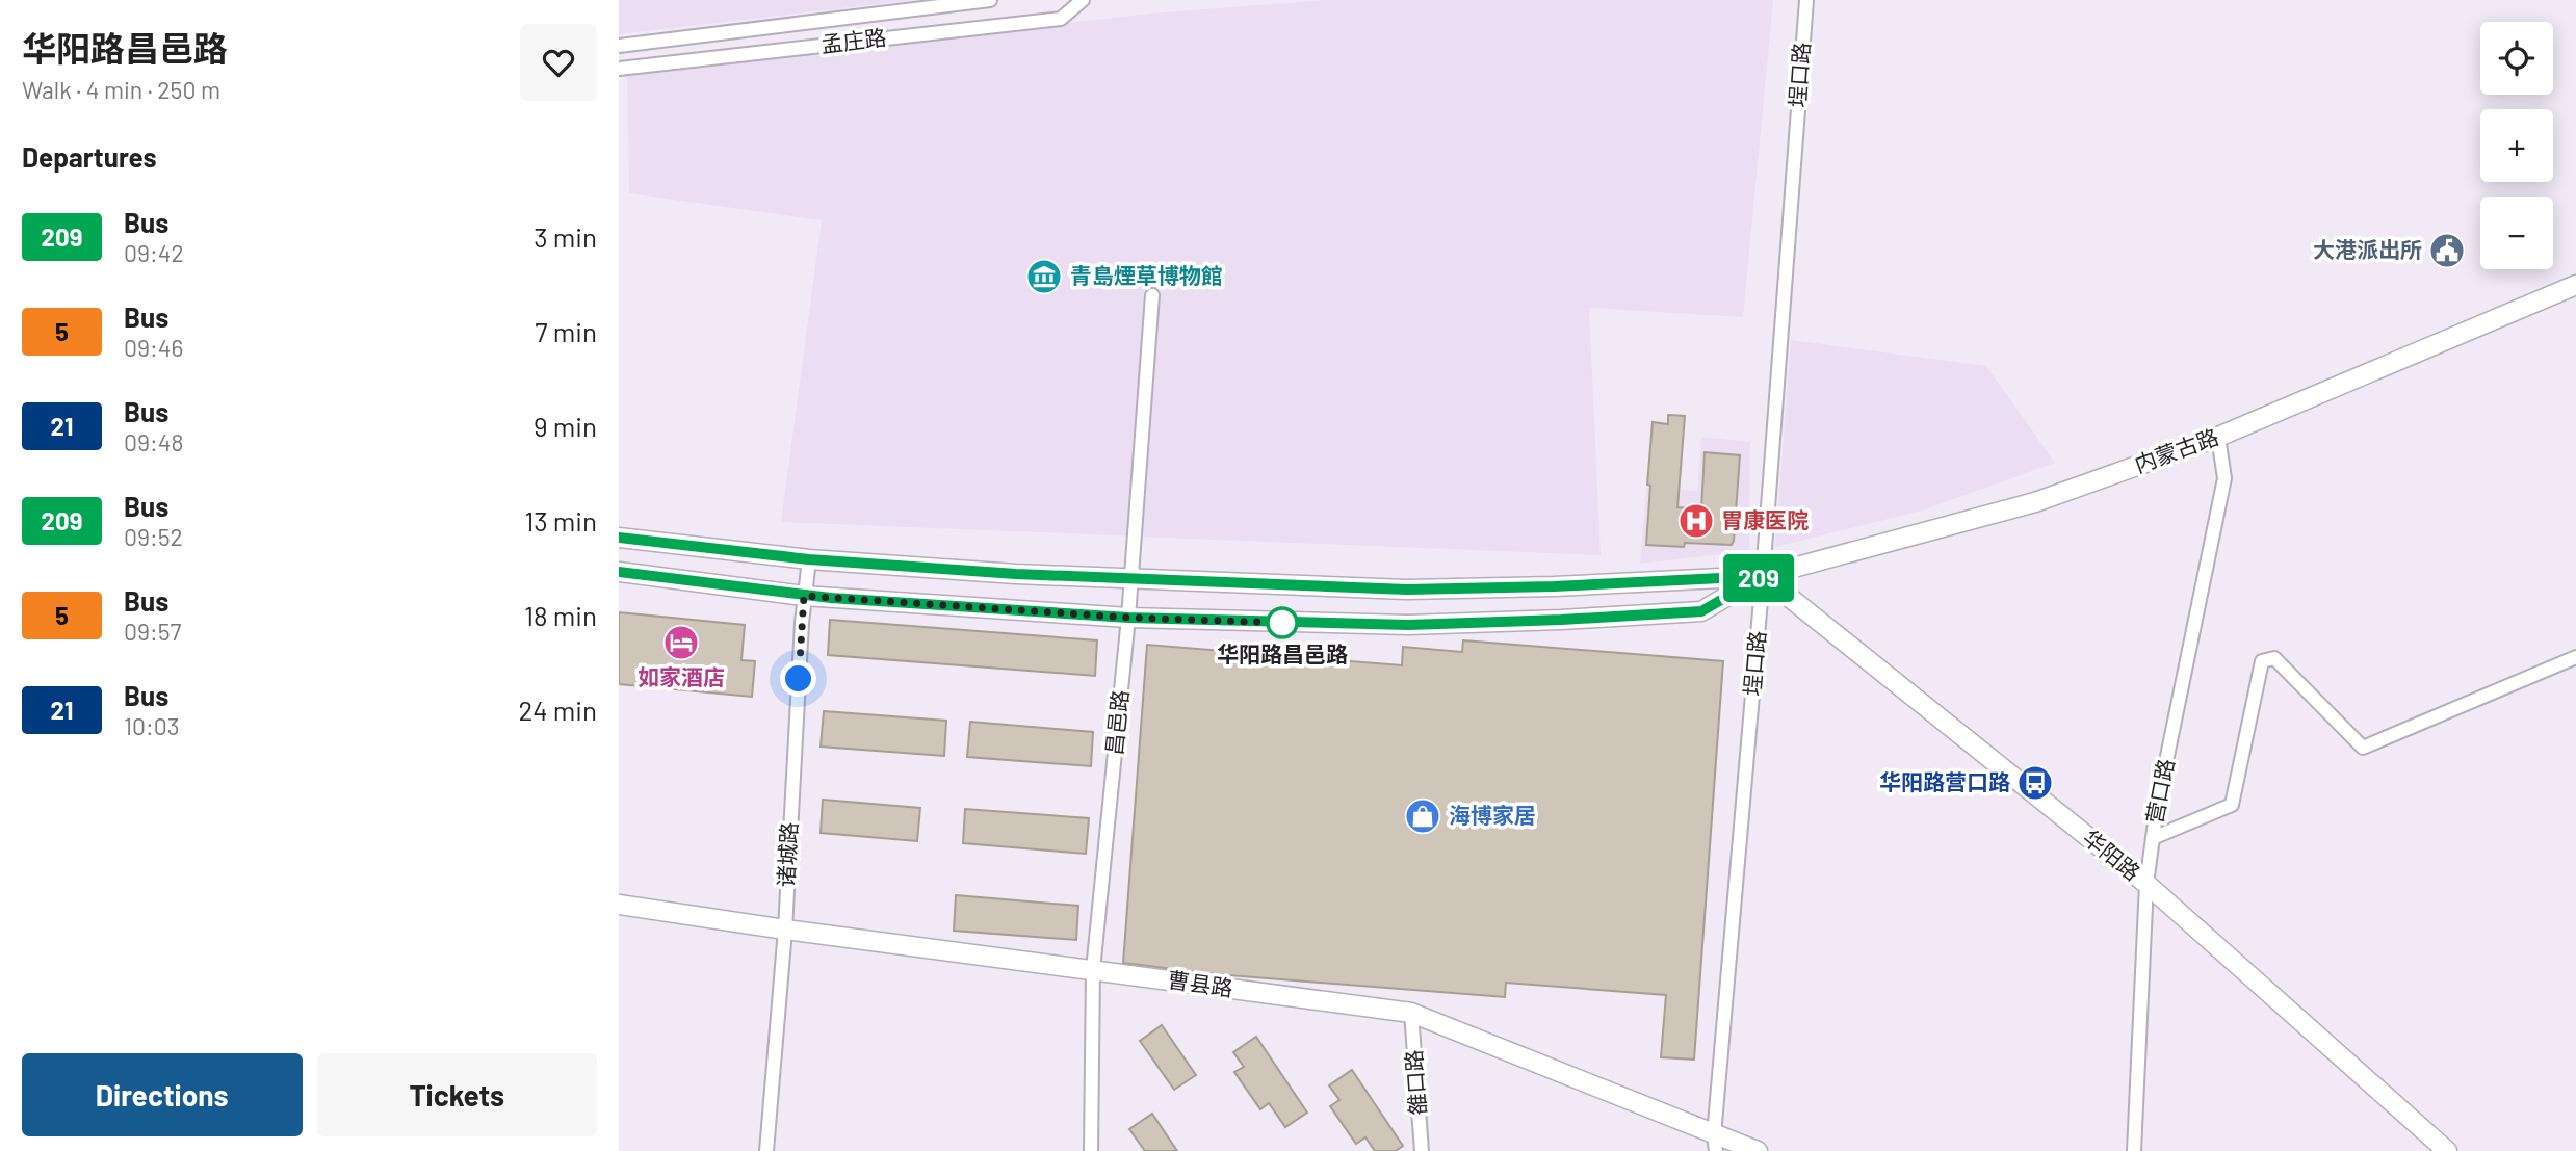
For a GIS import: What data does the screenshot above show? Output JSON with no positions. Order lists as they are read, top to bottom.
{
  "streets": {
    "main road": ["内蒙古路", "华阳路", "曹县路"],
    "street": [
      "孟庄路",
      "埕口路",
      "昌邑路",
      "营口路",
      "诸城路",
      "雒口路"
    ]
  },
  "crossings": [
    ["埕口路", "内蒙古路"],
    ["埕口路", "华阳路"],
    ["埕口路", "曹县路"],
    ["内蒙古路", "营口路"],
    ["内蒙古路", "华阳路"],
    ["昌邑路", "曹县路"],
    ["营口路", "华阳路"],
    ["诸城路", "曹县路"],
    ["曹县路", "雒口路"]
  ],
  "places": {
    "public building": ["大港派出所"],
    "museum": ["青島煙草博物館"],
    "hospital": ["胃康医院"],
    "other": ["华阳路昌邑路"],
    "hotel": ["如家酒店"],
    "bus stop": ["华阳路营口路"],
    "shop": ["海博家居"]
  },
  "lines": ["bus line 209"],
  "page": {
    "heading": [
      ["华阳路昌邑路", "Walk · 4 min · 250 m"],
      "Departures"
    ],
    "on_map": "209",
    "map_buttons": ["+", "−"],
    "list": [
      {
        "mark": "209",
        "name": "Bus",
        "note": "09:42",
        "value": "3 min"
      },
      {
        "mark": "5",
        "name": "Bus",
        "note": "09:46",
        "value": "7 min"
      },
      {
        "mark": "21",
        "name": "Bus",
        "note": "09:48",
        "value": "9 min"
      },
      {
        "mark": "209",
        "name": "Bus",
        "note": "09:52",
        "value": "13 min"
      },
      {
        "mark": "5",
        "name": "Bus",
        "note": "09:57",
        "value": "18 min"
      },
      {
        "mark": "21",
        "name": "Bus",
        "note": "10:03",
        "value": "24 min"
      }
    ],
    "buttons": ["Directions", "Tickets"]
  }
}
